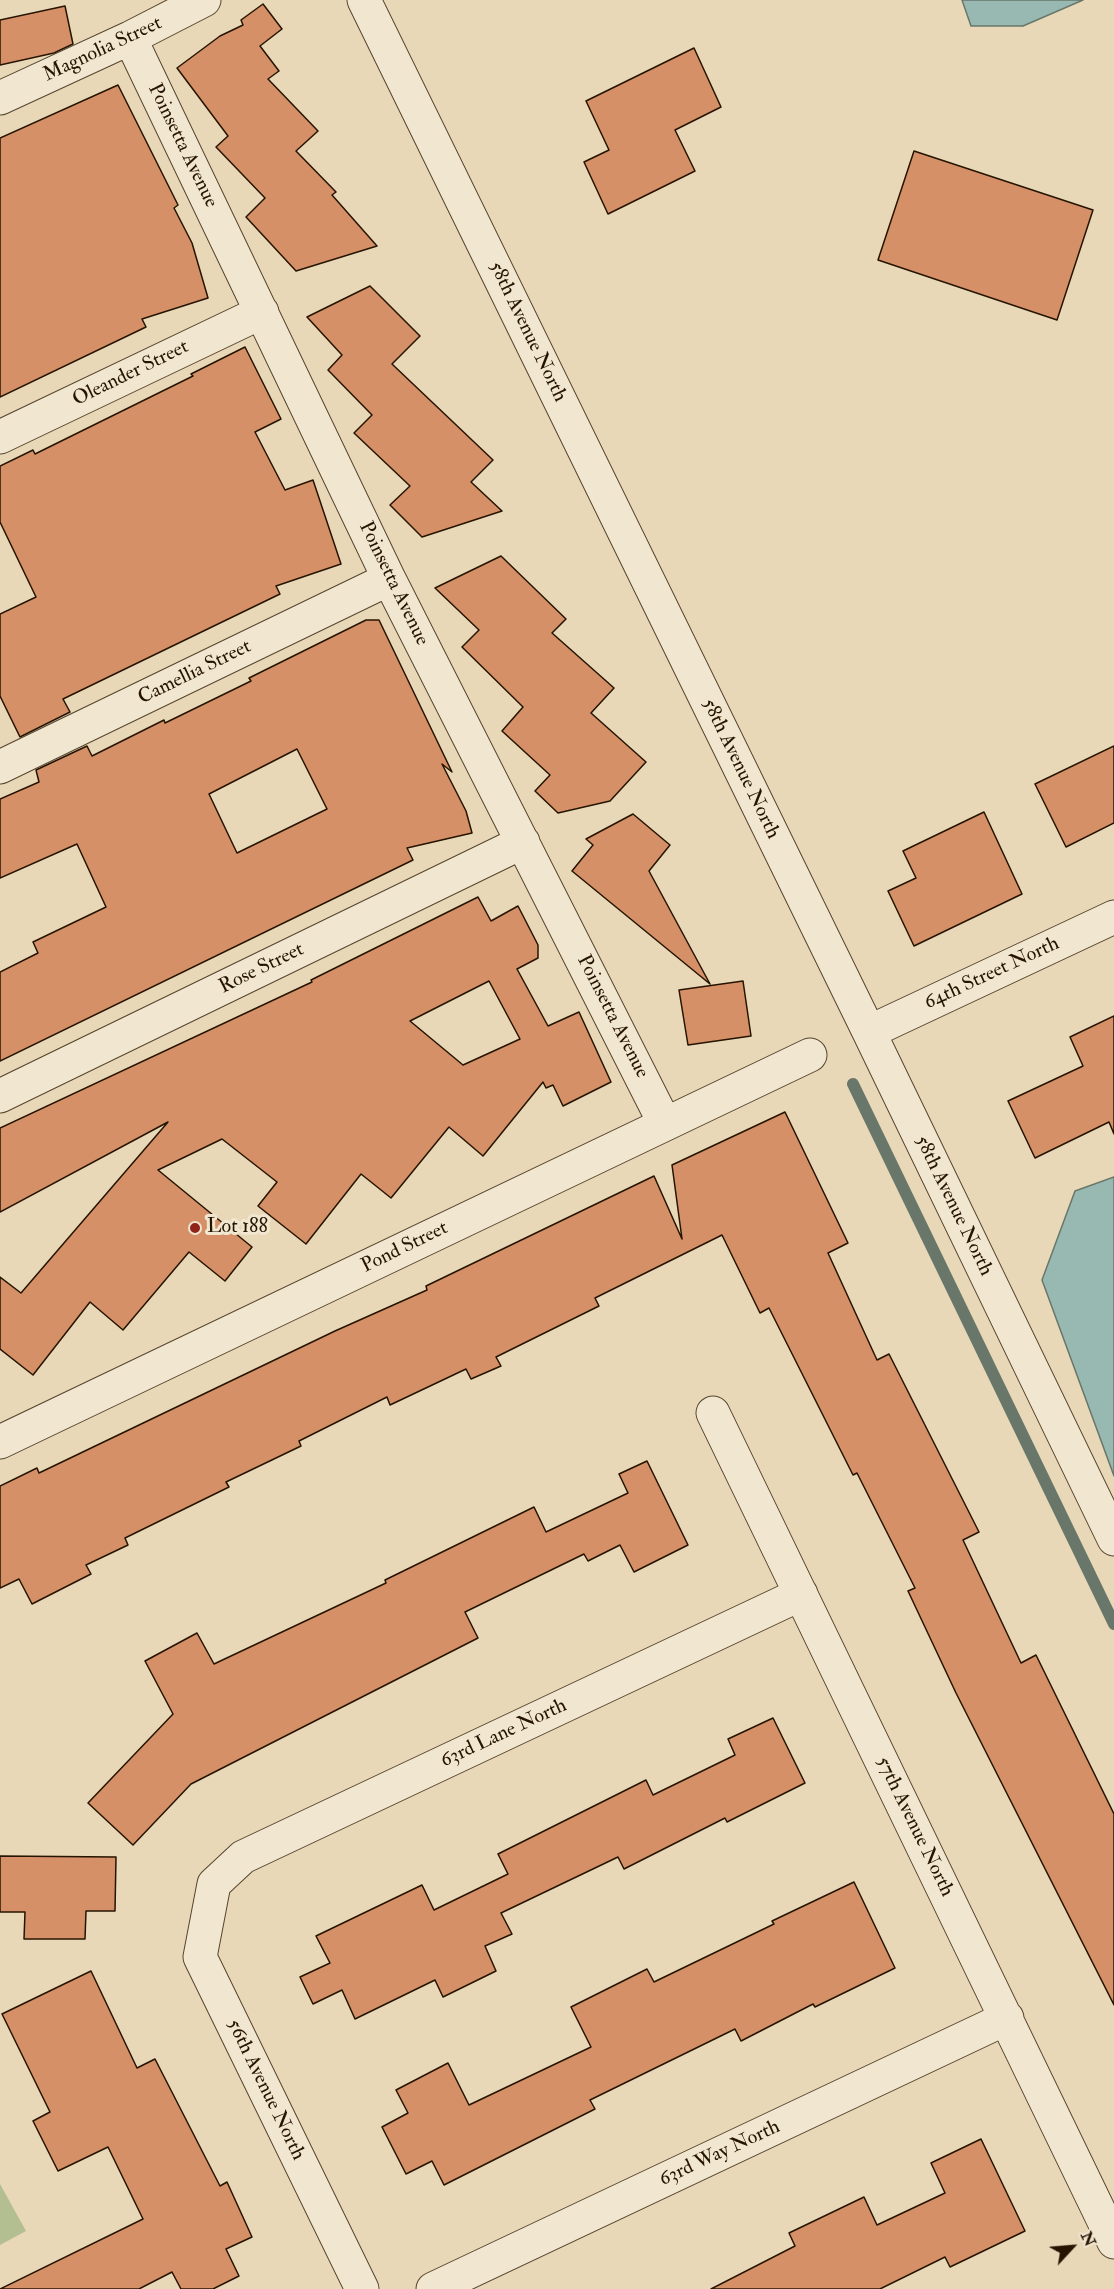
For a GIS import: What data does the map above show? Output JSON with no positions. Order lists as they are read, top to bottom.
{
  "streets": {
    "street": [
      "Magnolia Street",
      "Poinsetta Avenue",
      "58th Avenue North",
      "Oleander Street",
      "Camellia Street",
      "Rose Street",
      "64th Street North",
      "Pond Street",
      "63rd Lane North",
      "57th Avenue North",
      "56th Avenue North",
      "63rd Way North"
    ]
  },
  "crossings": [
    ["Magnolia Street", "Poinsetta Avenue"],
    ["Poinsetta Avenue", "Oleander Street"],
    ["Poinsetta Avenue", "Camellia Street"],
    ["Poinsetta Avenue", "Rose Street"],
    ["Poinsetta Avenue", "Pond Street"],
    ["58th Avenue North", "64th Street North"],
    ["63rd Lane North", "57th Avenue North"],
    ["63rd Lane North", "56th Avenue North"],
    ["57th Avenue North", "63rd Way North"]
  ],
  "places": ["Lot 188"],
  "north": "top right"
}
